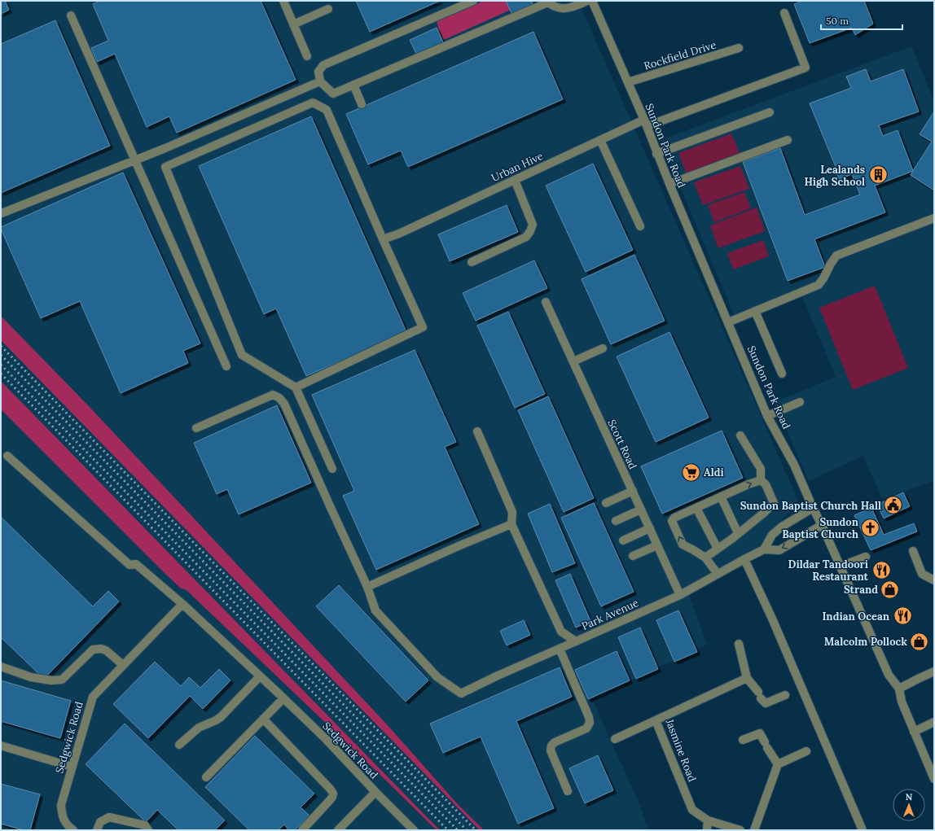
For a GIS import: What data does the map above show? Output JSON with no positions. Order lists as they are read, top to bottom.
{
  "streets": {
    "street": [
      "Rockfield Drive",
      "Sundon Park Road",
      "Urban Hive",
      "Scott Road",
      "Park Avenue",
      "Sedgwick Road",
      "Jasmine Road"
    ]
  },
  "crossings": [
    ["Rockfield Drive", "Sundon Park Road"],
    ["Sundon Park Road", "Urban Hive"],
    ["Sundon Park Road", "Park Avenue"],
    ["Scott Road", "Park Avenue"]
  ],
  "places": {
    "building": ["Lealands High School"],
    "supermarket": ["Aldi"],
    "public building": ["Sundon Baptist Church Hall"],
    "church": ["Sundon Baptist Church"],
    "restaurant": ["Dildar Tandoori Restaurant", "Indian Ocean"],
    "shop": ["Strand", "Malcolm Pollock"]
  },
  "scale_bar": "50 m",
  "north": "top"
}
